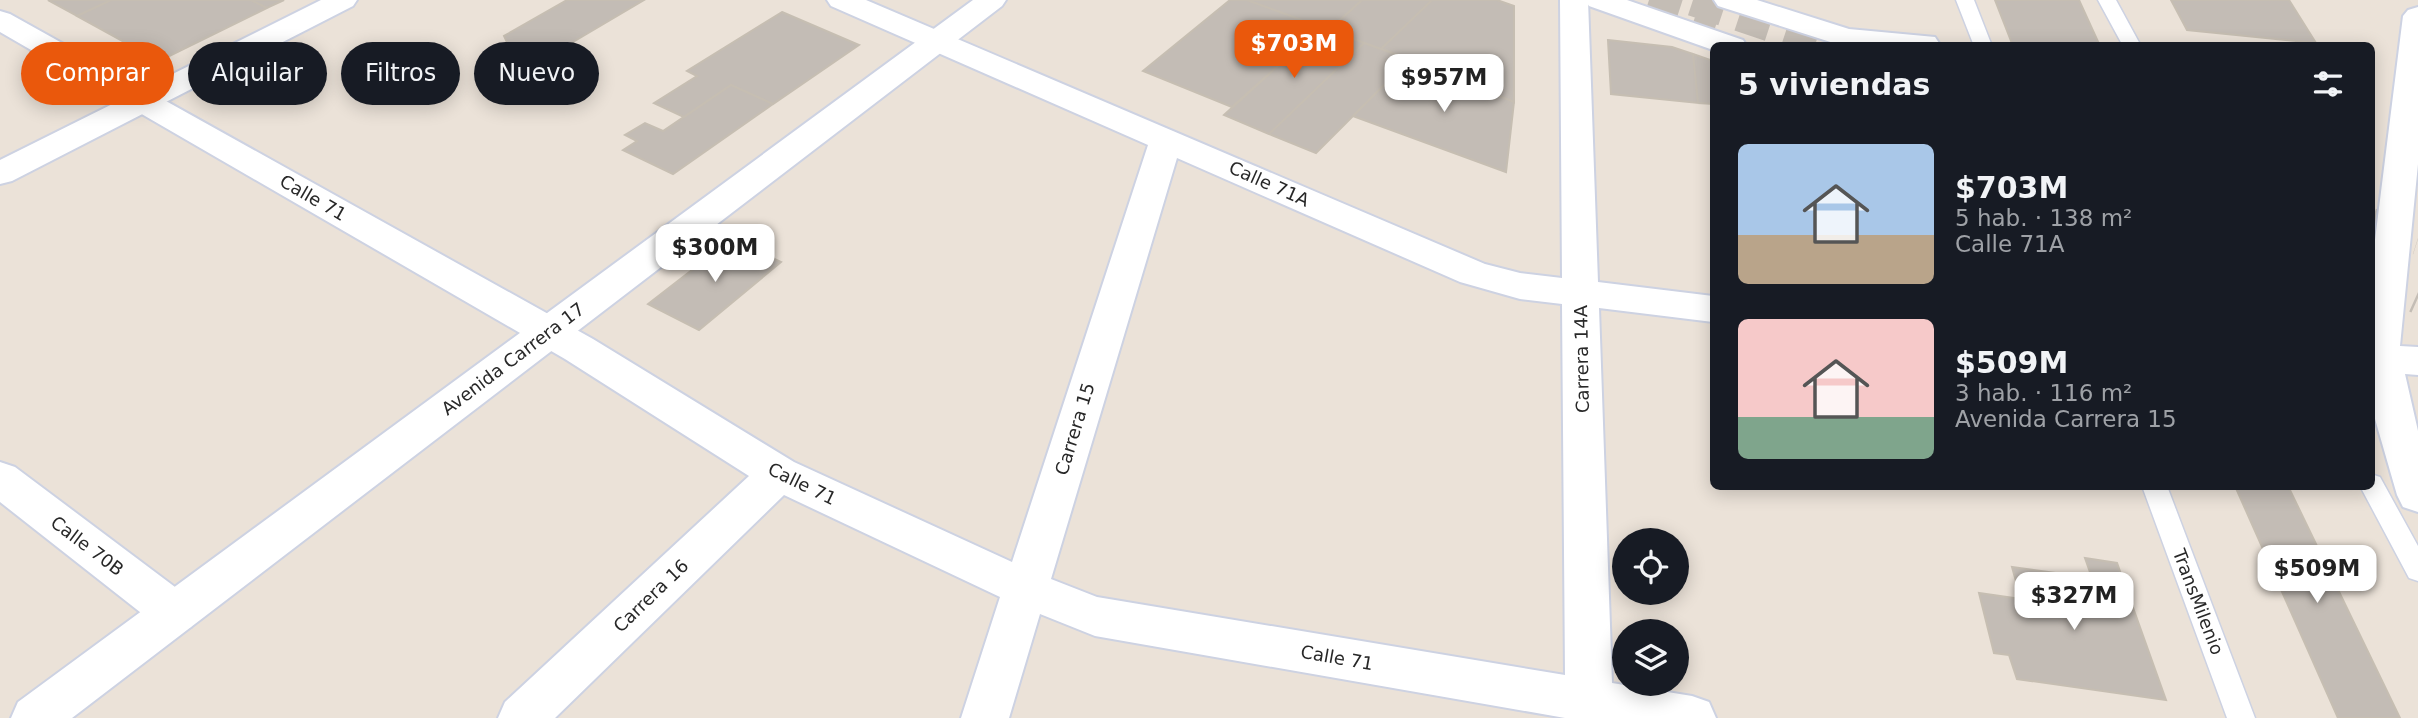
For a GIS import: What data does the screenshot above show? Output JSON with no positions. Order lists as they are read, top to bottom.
{
  "streets": {
    "street": [
      "Calle 71A",
      "Calle 71",
      "Avenida Carrera 17",
      "Carrera 14A",
      "Carrera 15",
      "Calle 70B",
      "Carrera 16"
    ],
    "lane": ["TransMilenio"]
  },
  "crossings": [
    ["Calle 71A", "Avenida Carrera 17"],
    ["Calle 71A", "Carrera 14A"],
    ["Calle 71A", "Carrera 15"],
    ["Calle 71", "Avenida Carrera 17"],
    ["Calle 71", "Carrera 14A"],
    ["Calle 71", "Carrera 15"],
    ["Calle 71", "Carrera 16"],
    ["Avenida Carrera 17", "Calle 70B"]
  ],
  "page": {
    "price": [
      "$703M",
      "$957M",
      "$300M",
      "$509M",
      "$327M"
    ],
    "chip": [
      "Comprar",
      "Alquilar",
      "Filtros",
      "Nuevo"
    ],
    "heading": "5 viviendas",
    "list": [
      {
        "name": "$703M",
        "note": "5 hab. · 138 m² · Calle 71A"
      },
      {
        "name": "$509M",
        "note": "3 hab. · 116 m² · Avenida Carrera 15"
      }
    ]
  }
}
